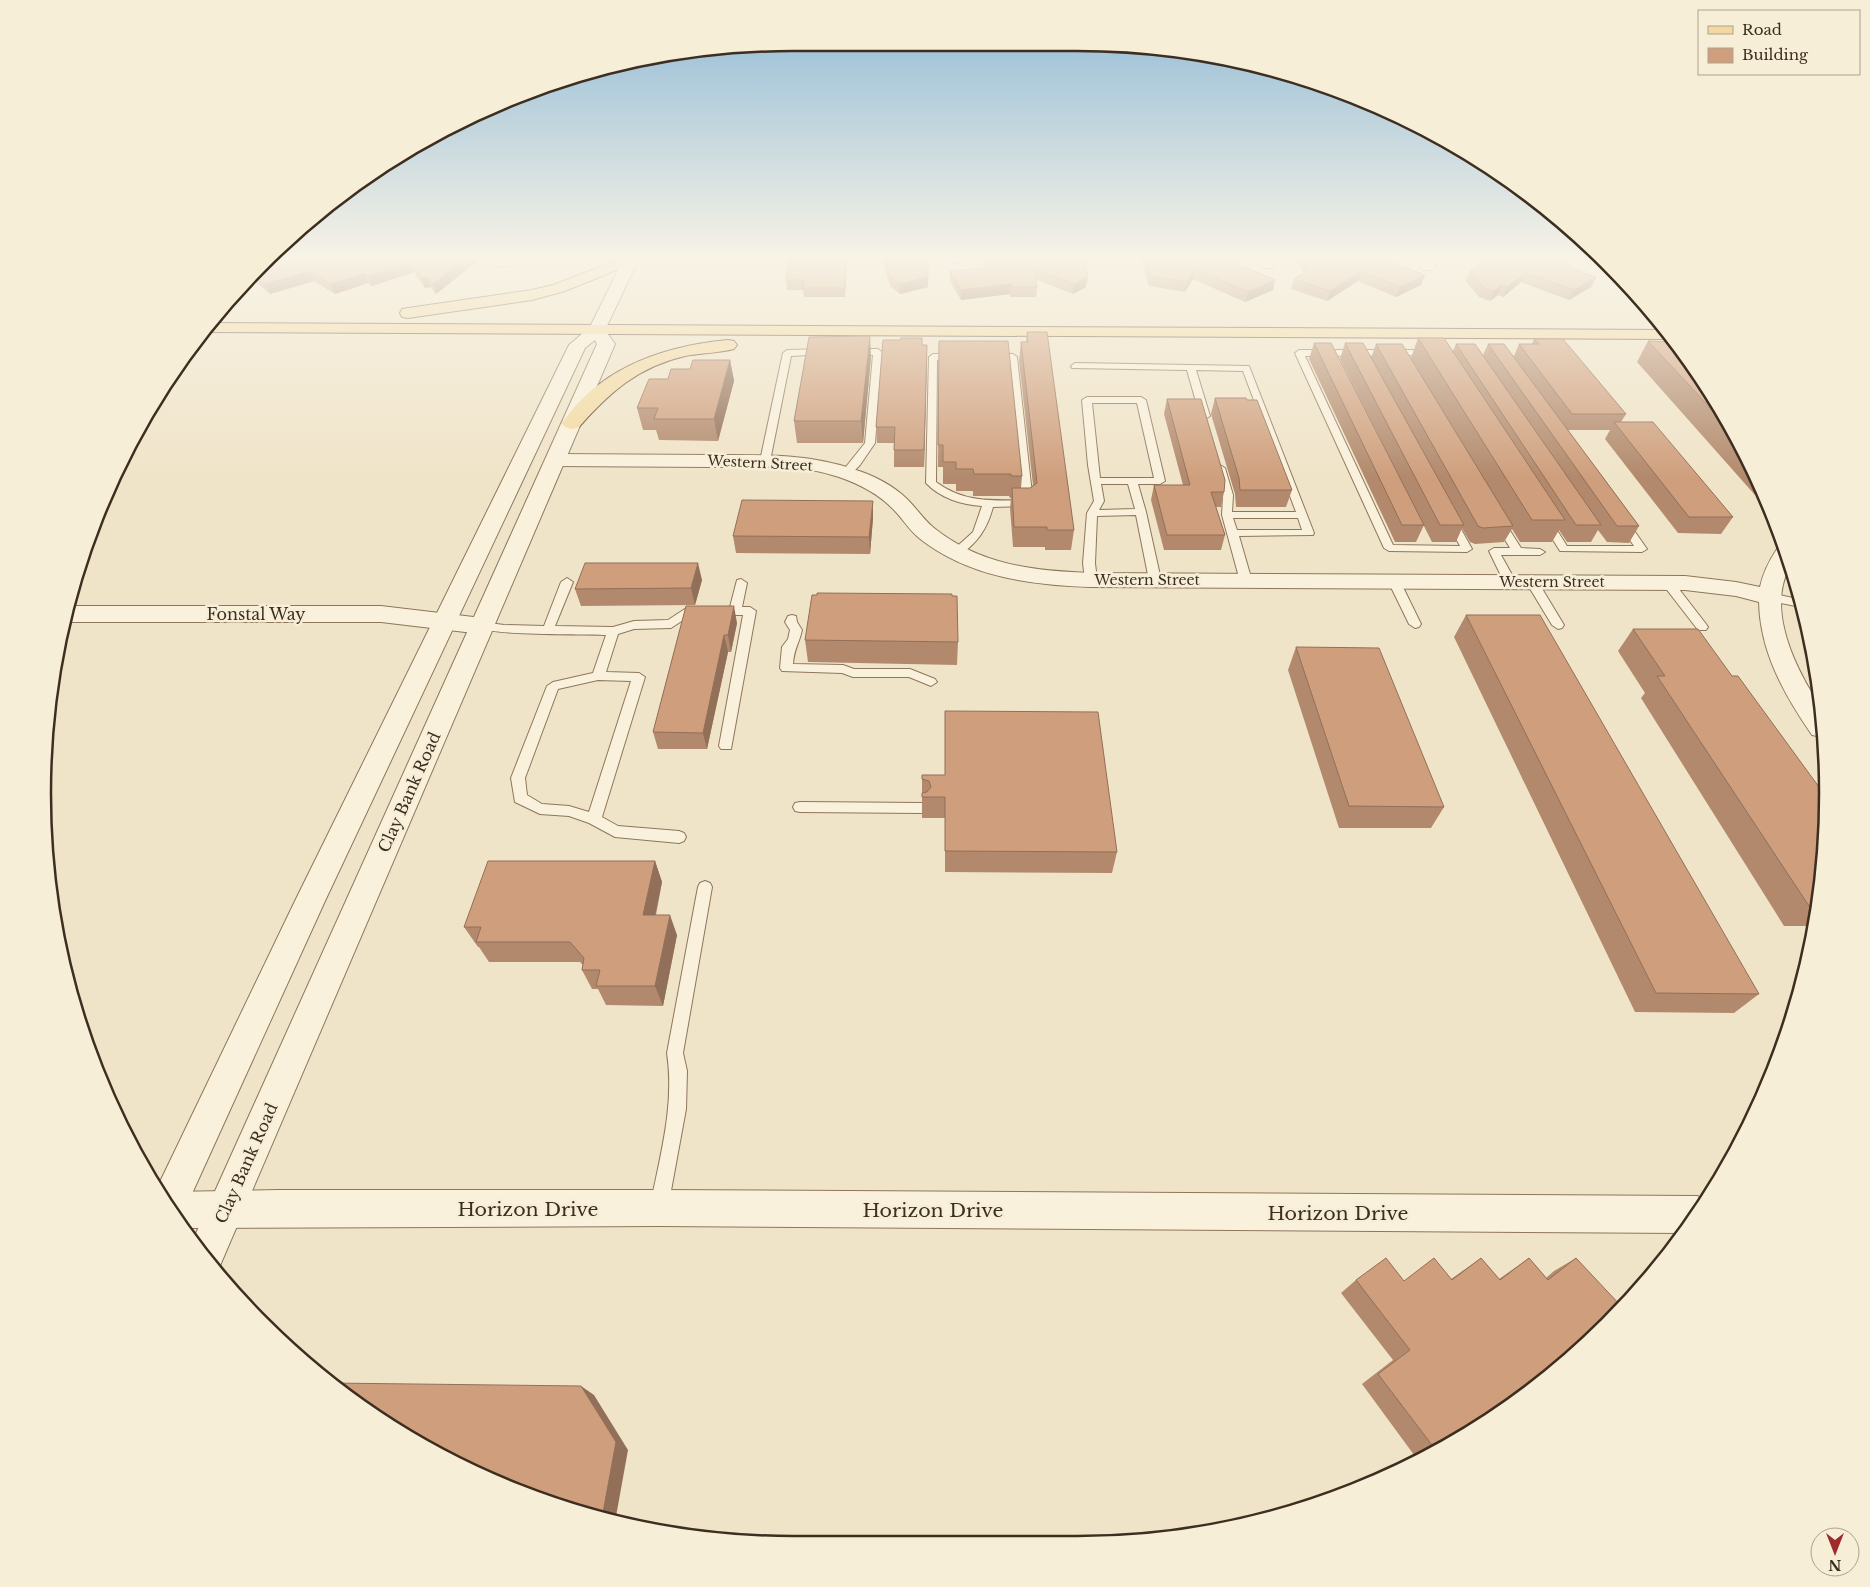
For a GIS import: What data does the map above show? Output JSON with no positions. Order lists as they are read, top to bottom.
{
  "streets": {
    "street": [
      "Western Street",
      "Fonstal Way",
      "Clay Bank Road",
      "Horizon Drive"
    ]
  },
  "crossings": [
    ["Western Street", "Clay Bank Road"],
    ["Fonstal Way", "Clay Bank Road"],
    ["Clay Bank Road", "Horizon Drive"]
  ],
  "legend": ["Road", "Building"],
  "north": "bottom"
}
